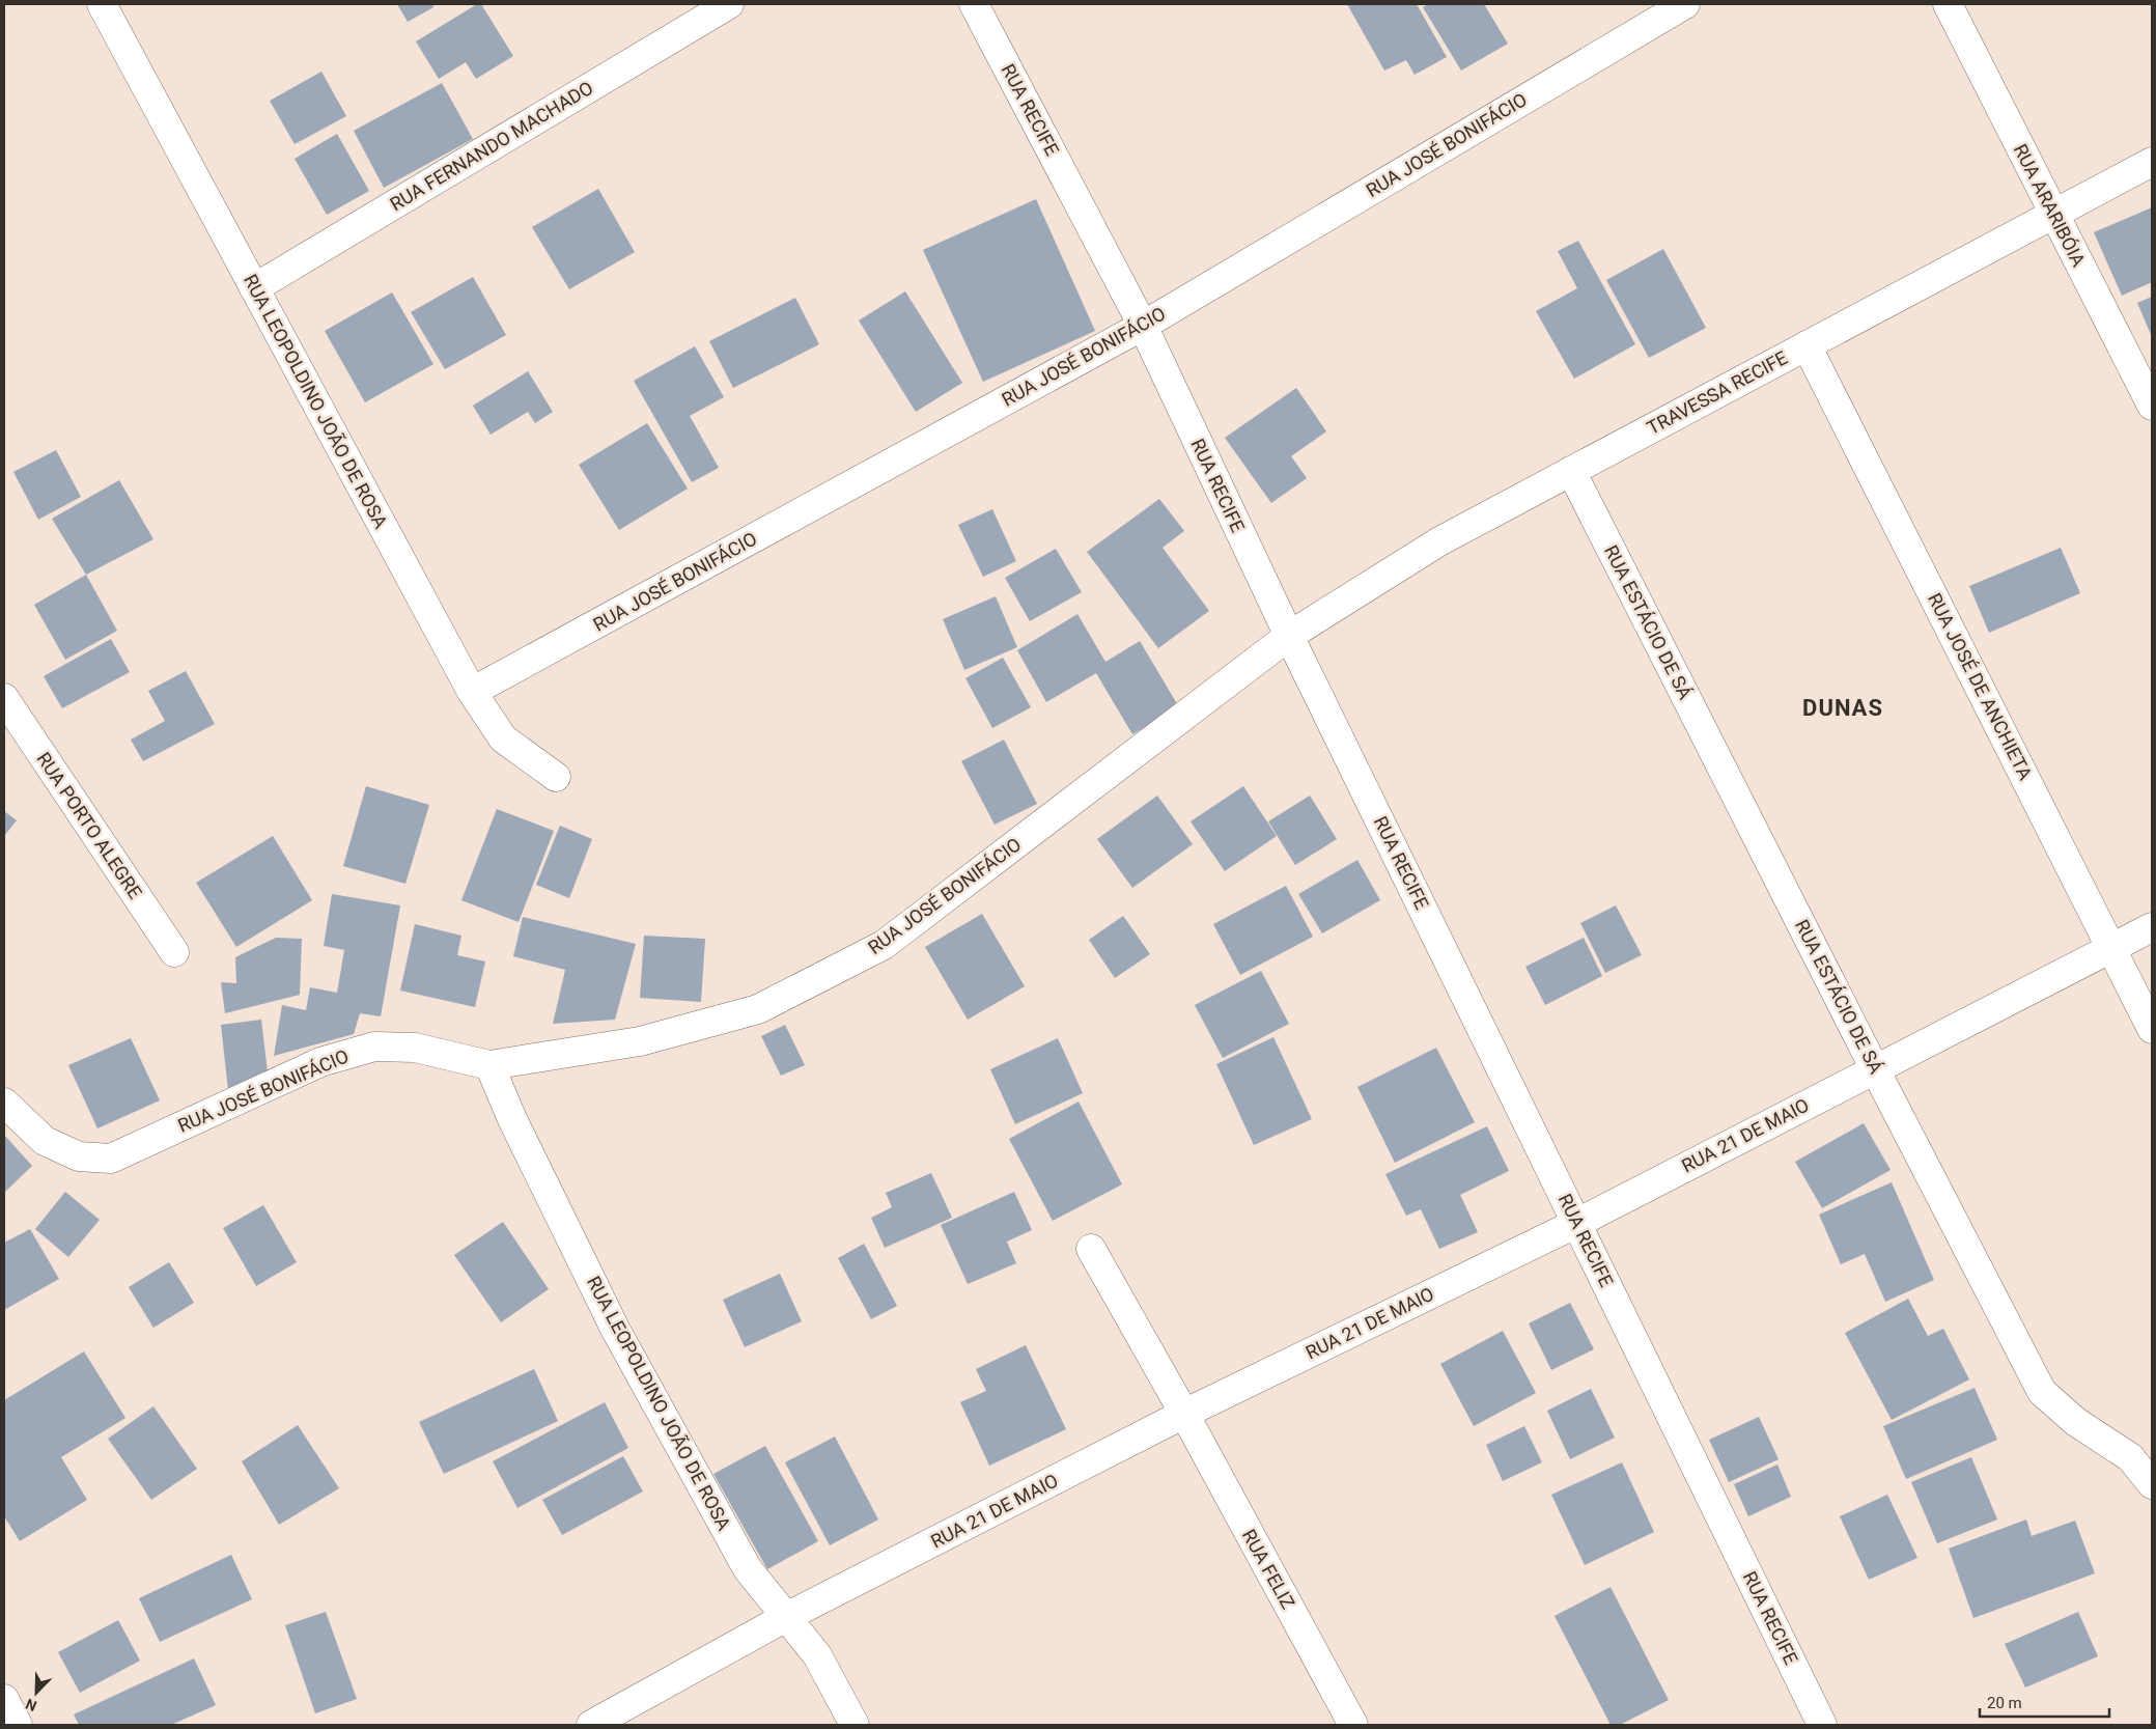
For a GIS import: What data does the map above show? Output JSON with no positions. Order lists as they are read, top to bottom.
{
  "streets": {
    "street": [
      "RUA RECIFE",
      "RUA JOSÉ BONIFÁCIO",
      "RUA FERNANDO MACHADO",
      "RUA ARARIBÓIA",
      "TRAVESSA RECIFE",
      "RUA LEOPOLDINO JOÃO DE ROSA",
      "RUA ESTÁCIO DE SÁ",
      "RUA JOSÉ DE ANCHIETA",
      "RUA PORTO ALEGRE",
      "RUA 21 DE MAIO",
      "RUA FELIZ"
    ]
  },
  "crossings": [
    ["RUA RECIFE", "RUA JOSÉ BONIFÁCIO"],
    ["RUA RECIFE", "TRAVESSA RECIFE"],
    ["RUA RECIFE", "RUA 21 DE MAIO"],
    ["RUA JOSÉ BONIFÁCIO", "TRAVESSA RECIFE"],
    ["RUA JOSÉ BONIFÁCIO", "RUA LEOPOLDINO JOÃO DE ROSA"],
    ["RUA FERNANDO MACHADO", "RUA LEOPOLDINO JOÃO DE ROSA"],
    ["RUA ARARIBÓIA", "TRAVESSA RECIFE"],
    ["TRAVESSA RECIFE", "RUA ESTÁCIO DE SÁ"],
    ["TRAVESSA RECIFE", "RUA JOSÉ DE ANCHIETA"],
    ["RUA LEOPOLDINO JOÃO DE ROSA", "RUA 21 DE MAIO"],
    ["RUA ESTÁCIO DE SÁ", "RUA 21 DE MAIO"],
    ["RUA JOSÉ DE ANCHIETA", "RUA 21 DE MAIO"],
    ["RUA 21 DE MAIO", "RUA FELIZ"]
  ],
  "districts": ["DUNAS"],
  "scale_bar": "20 m",
  "north": "bottom left"
}
